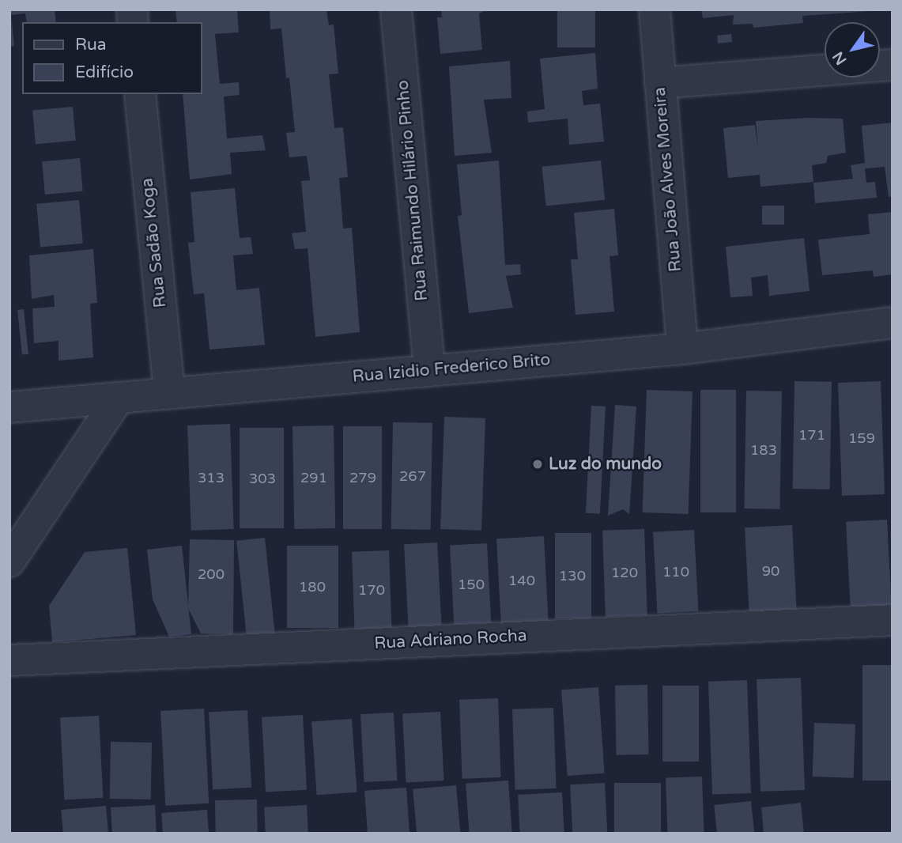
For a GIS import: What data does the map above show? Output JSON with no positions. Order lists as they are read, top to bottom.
{
  "streets": {
    "street": [
      "Rua João Alves Moreira",
      "Rua Raimundo Hilário Pinho",
      "Rua Sadão Koga",
      "Rua Izidio Frederico Brito",
      "Rua Adriano Rocha"
    ]
  },
  "crossings": [
    ["Rua João Alves Moreira", "Rua Izidio Frederico Brito"],
    ["Rua Raimundo Hilário Pinho", "Rua Izidio Frederico Brito"],
    ["Rua Sadão Koga", "Rua Izidio Frederico Brito"]
  ],
  "places": ["Luz do mundo"],
  "house_numbers": [
    "171",
    "159",
    "183",
    "267",
    "313",
    "291",
    "279",
    "303",
    "90",
    "110",
    "120",
    "200",
    "130",
    "140",
    "150",
    "180",
    "170"
  ],
  "legend": ["Rua", "Edifício"],
  "north": "bottom left"
}
